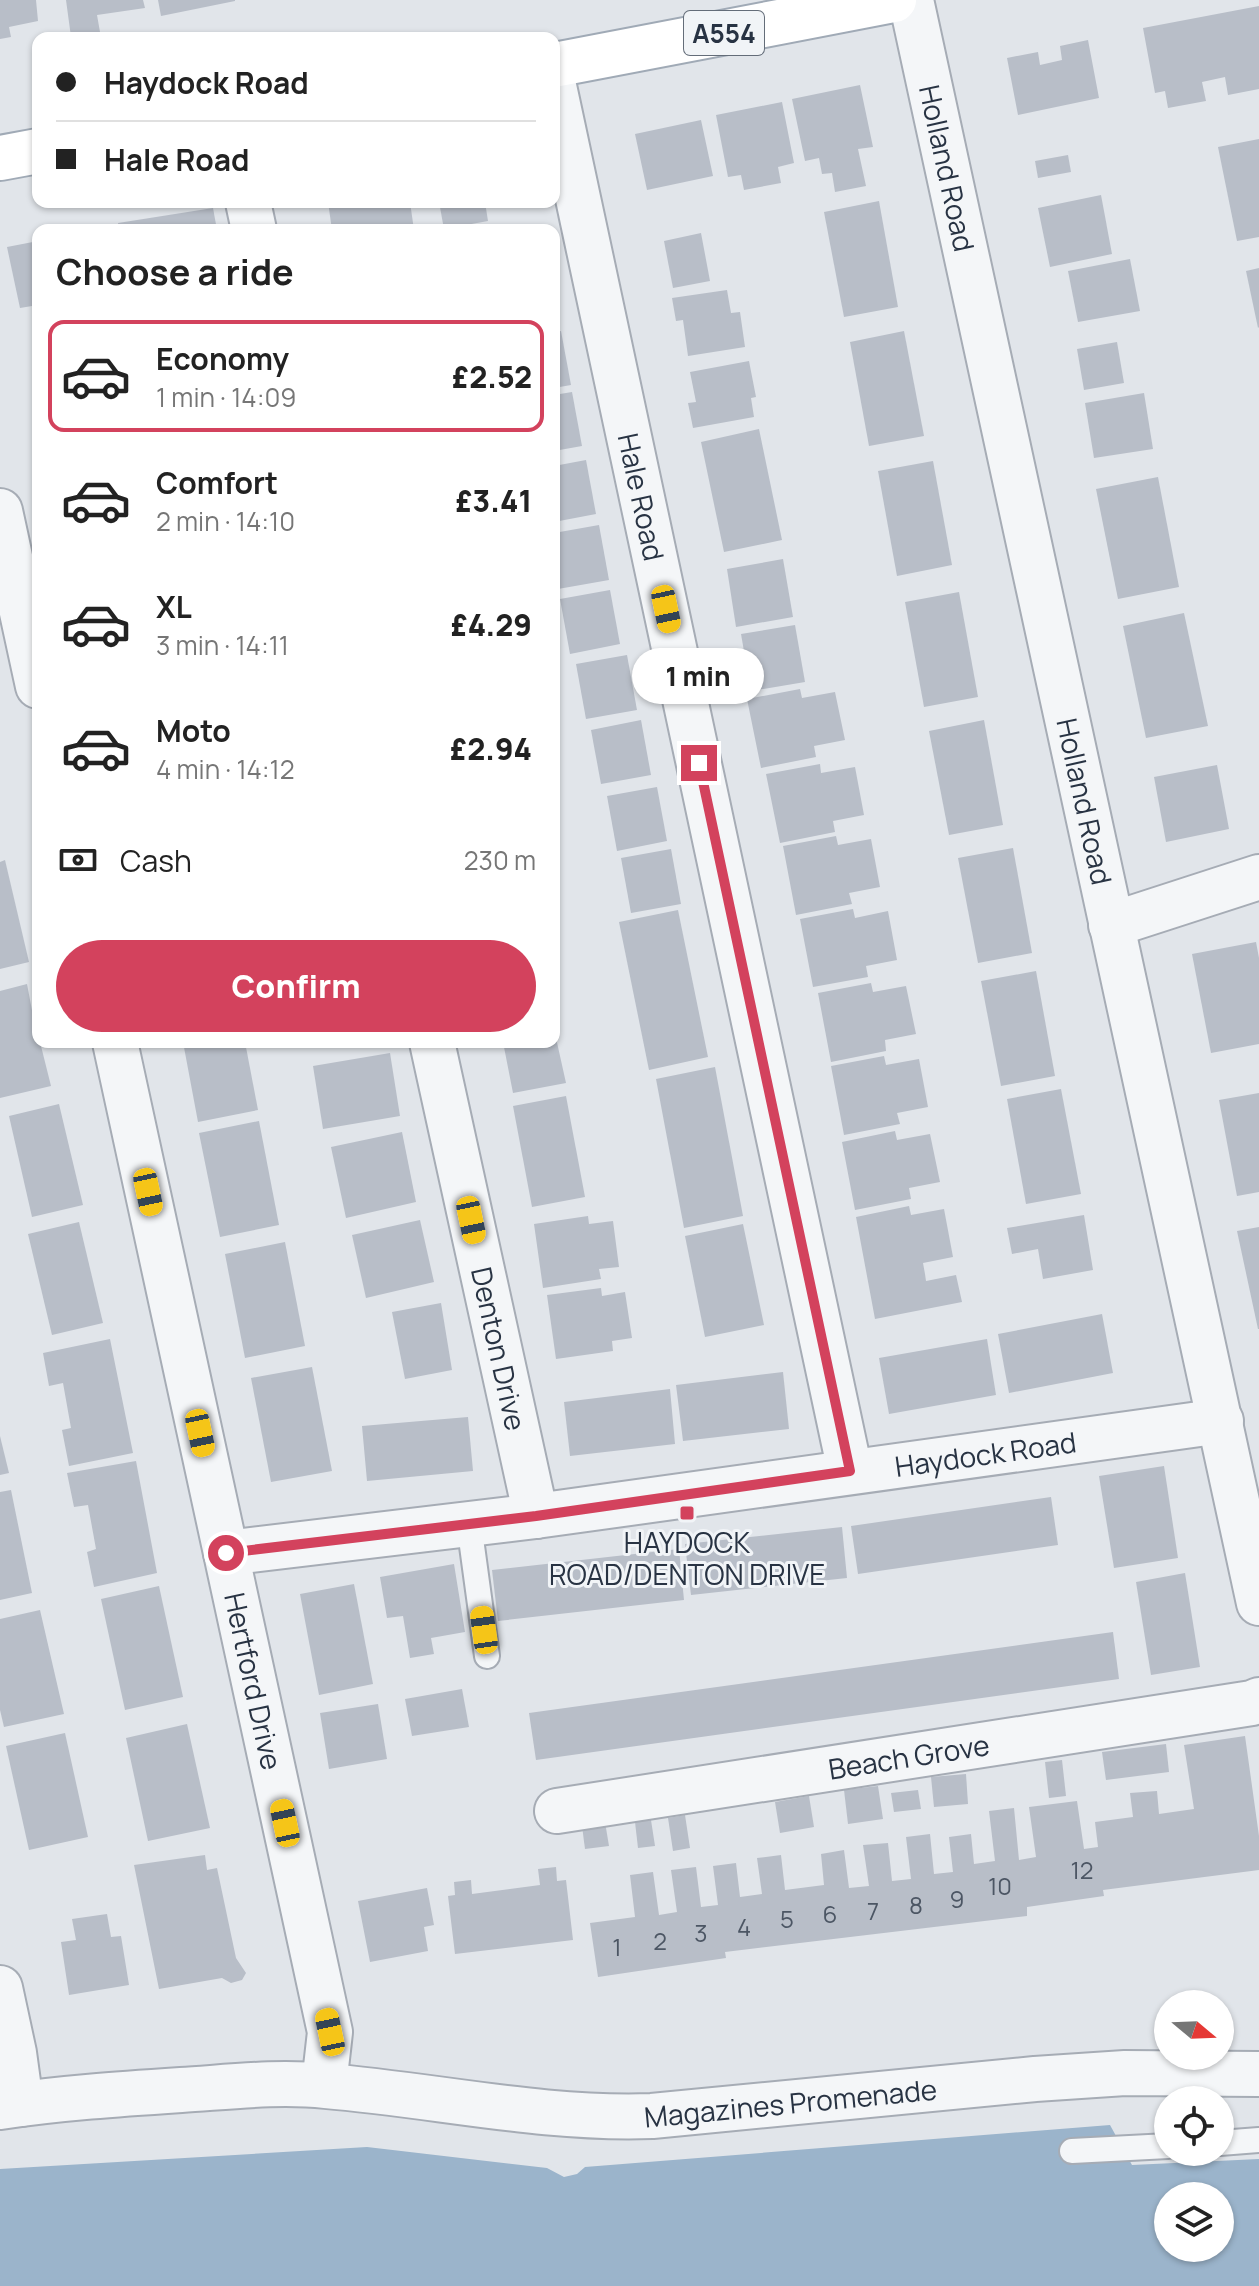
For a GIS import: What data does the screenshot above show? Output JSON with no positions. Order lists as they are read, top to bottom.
{
  "streets": {
    "main road": ["A554"],
    "street": [
      "Holland Road",
      "Hale Road",
      "Denton Drive",
      "Haydock Road",
      "Hertford Drive",
      "Beach Grove",
      "Magazines Promenade"
    ]
  },
  "crossings": [
    ["Holland Road", "Haydock Road"],
    ["Hale Road", "Haydock Road"],
    ["Denton Drive", "Haydock Road"],
    ["Haydock Road", "Hertford Drive"],
    ["Hertford Drive", "Magazines Promenade"]
  ],
  "places": {
    "transit": ["HAYDOCK ROAD/DENTON DRIVE"]
  },
  "house_numbers": [
    "12",
    "10",
    "9",
    "8",
    "7",
    "6",
    "5",
    "4",
    "3",
    "2",
    "1"
  ],
  "north": "right",
  "page": {
    "banner": ["Haydock Road", "Hale Road"],
    "heading": "Choose a ride",
    "list": [
      {
        "name": "Economy",
        "note": "1 min · 14:09",
        "value": "£2.52"
      },
      {
        "name": "Comfort",
        "note": "2 min · 14:10",
        "value": "£3.41"
      },
      {
        "name": "XL",
        "note": "3 min · 14:11",
        "value": "£4.29"
      },
      {
        "name": "Moto",
        "note": "4 min · 14:12",
        "value": "£2.94"
      }
    ],
    "bubble": "1 min",
    "pay": ["Cash", "230 m"],
    "buttons": "Confirm"
  }
}
